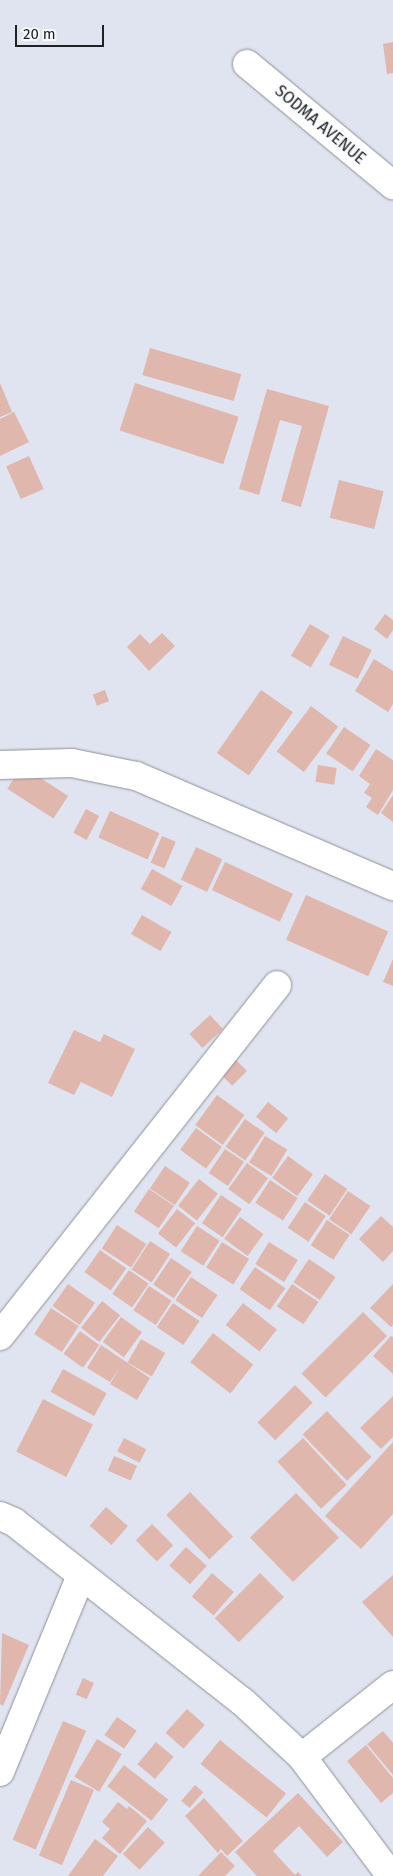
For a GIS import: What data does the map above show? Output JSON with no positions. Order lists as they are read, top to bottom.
{
  "streets": {
    "street": ["SODMA AVENUE"]
  },
  "scale_bar": "20 m"
}
